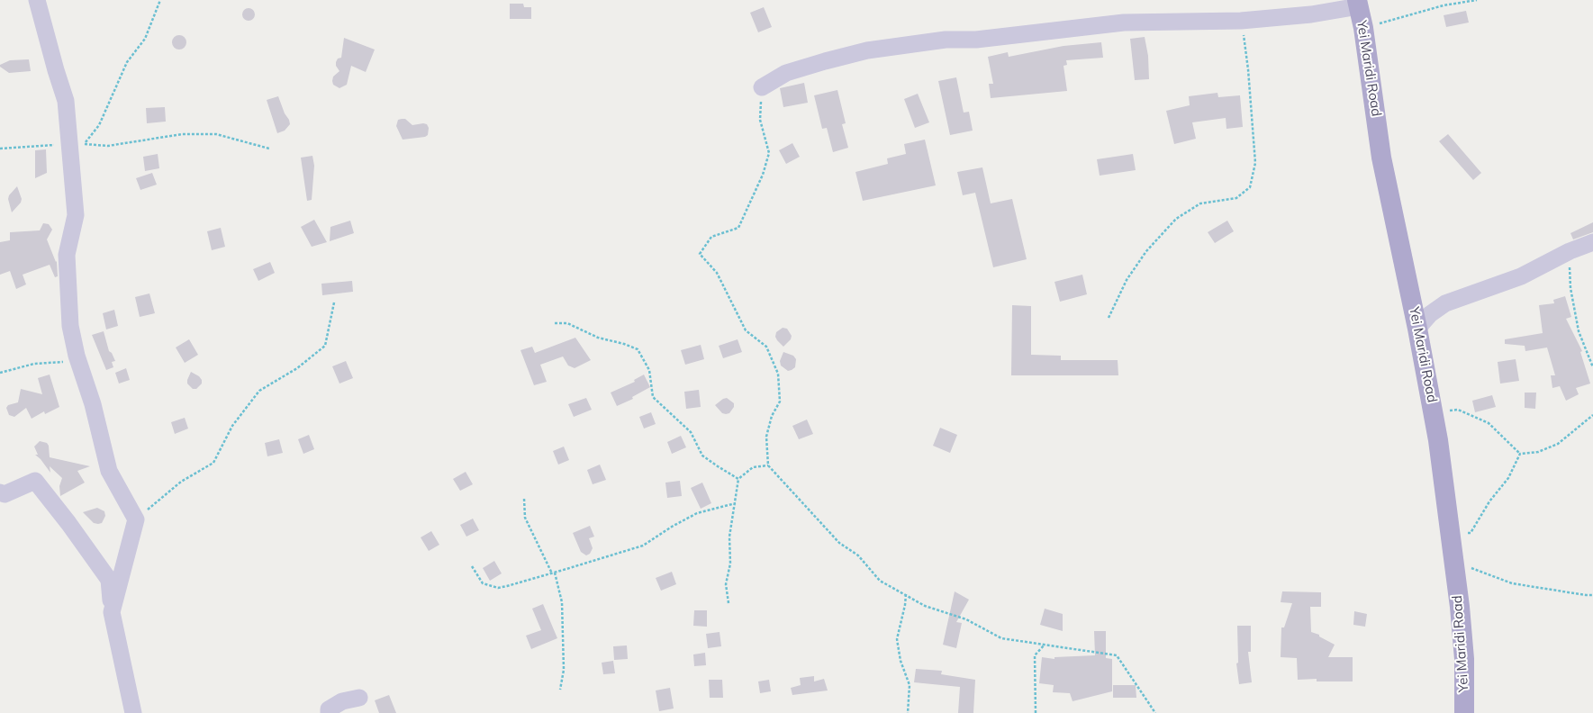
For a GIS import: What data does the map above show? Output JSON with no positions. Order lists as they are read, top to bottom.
{
  "streets": {
    "main road": ["Yei Maridi Road"]
  }
}
